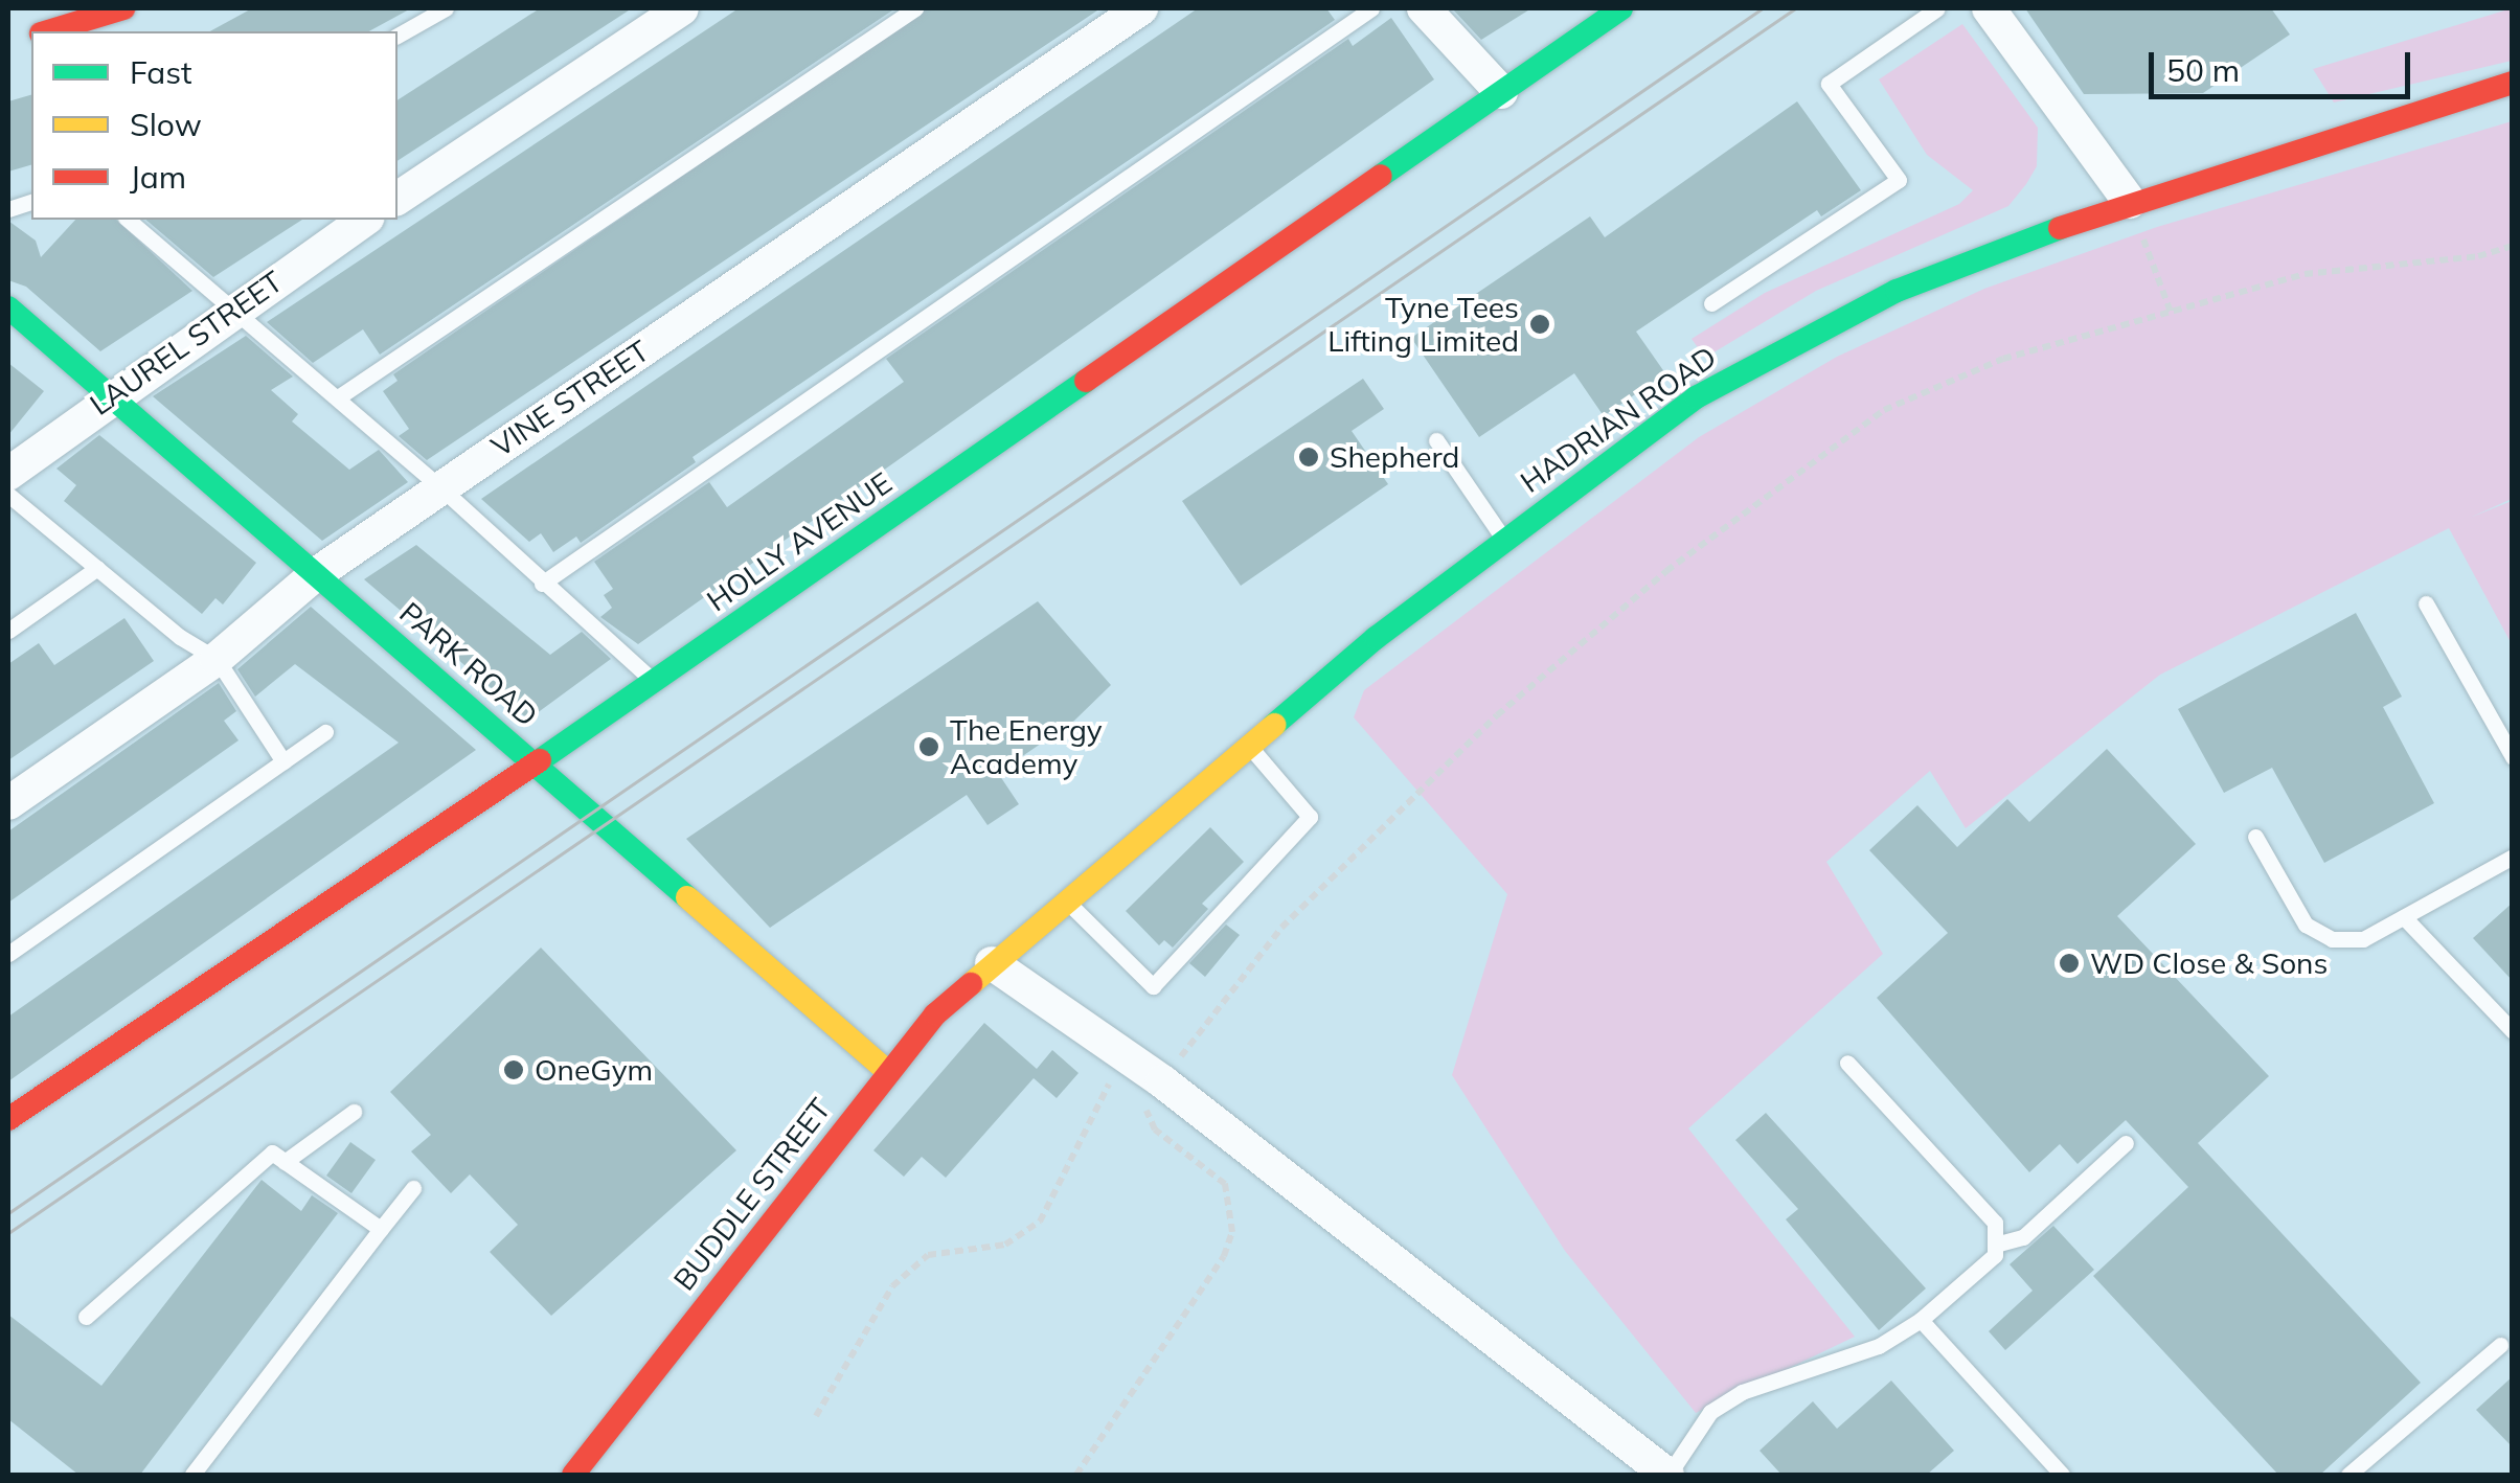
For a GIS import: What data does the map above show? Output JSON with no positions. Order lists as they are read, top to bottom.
{
  "streets": {
    "street": [
      "LAUREL STREET",
      "VINE STREET",
      "HADRIAN ROAD",
      "HOLLY AVENUE",
      "PARK ROAD",
      "BUDDLE STREET"
    ]
  },
  "crossings": [
    ["LAUREL STREET", "PARK ROAD"],
    ["VINE STREET", "PARK ROAD"],
    ["HADRIAN ROAD", "BUDDLE STREET"],
    ["HOLLY AVENUE", "PARK ROAD"],
    ["PARK ROAD", "BUDDLE STREET"]
  ],
  "places": [
    "Tyne Tees Lifting Limited",
    "Shepherd",
    "The Energy Academy",
    "WD Close & Sons",
    "OneGym"
  ],
  "legend": ["Fast", "Slow", "Jam"],
  "scale_bar": "50 m"
}
